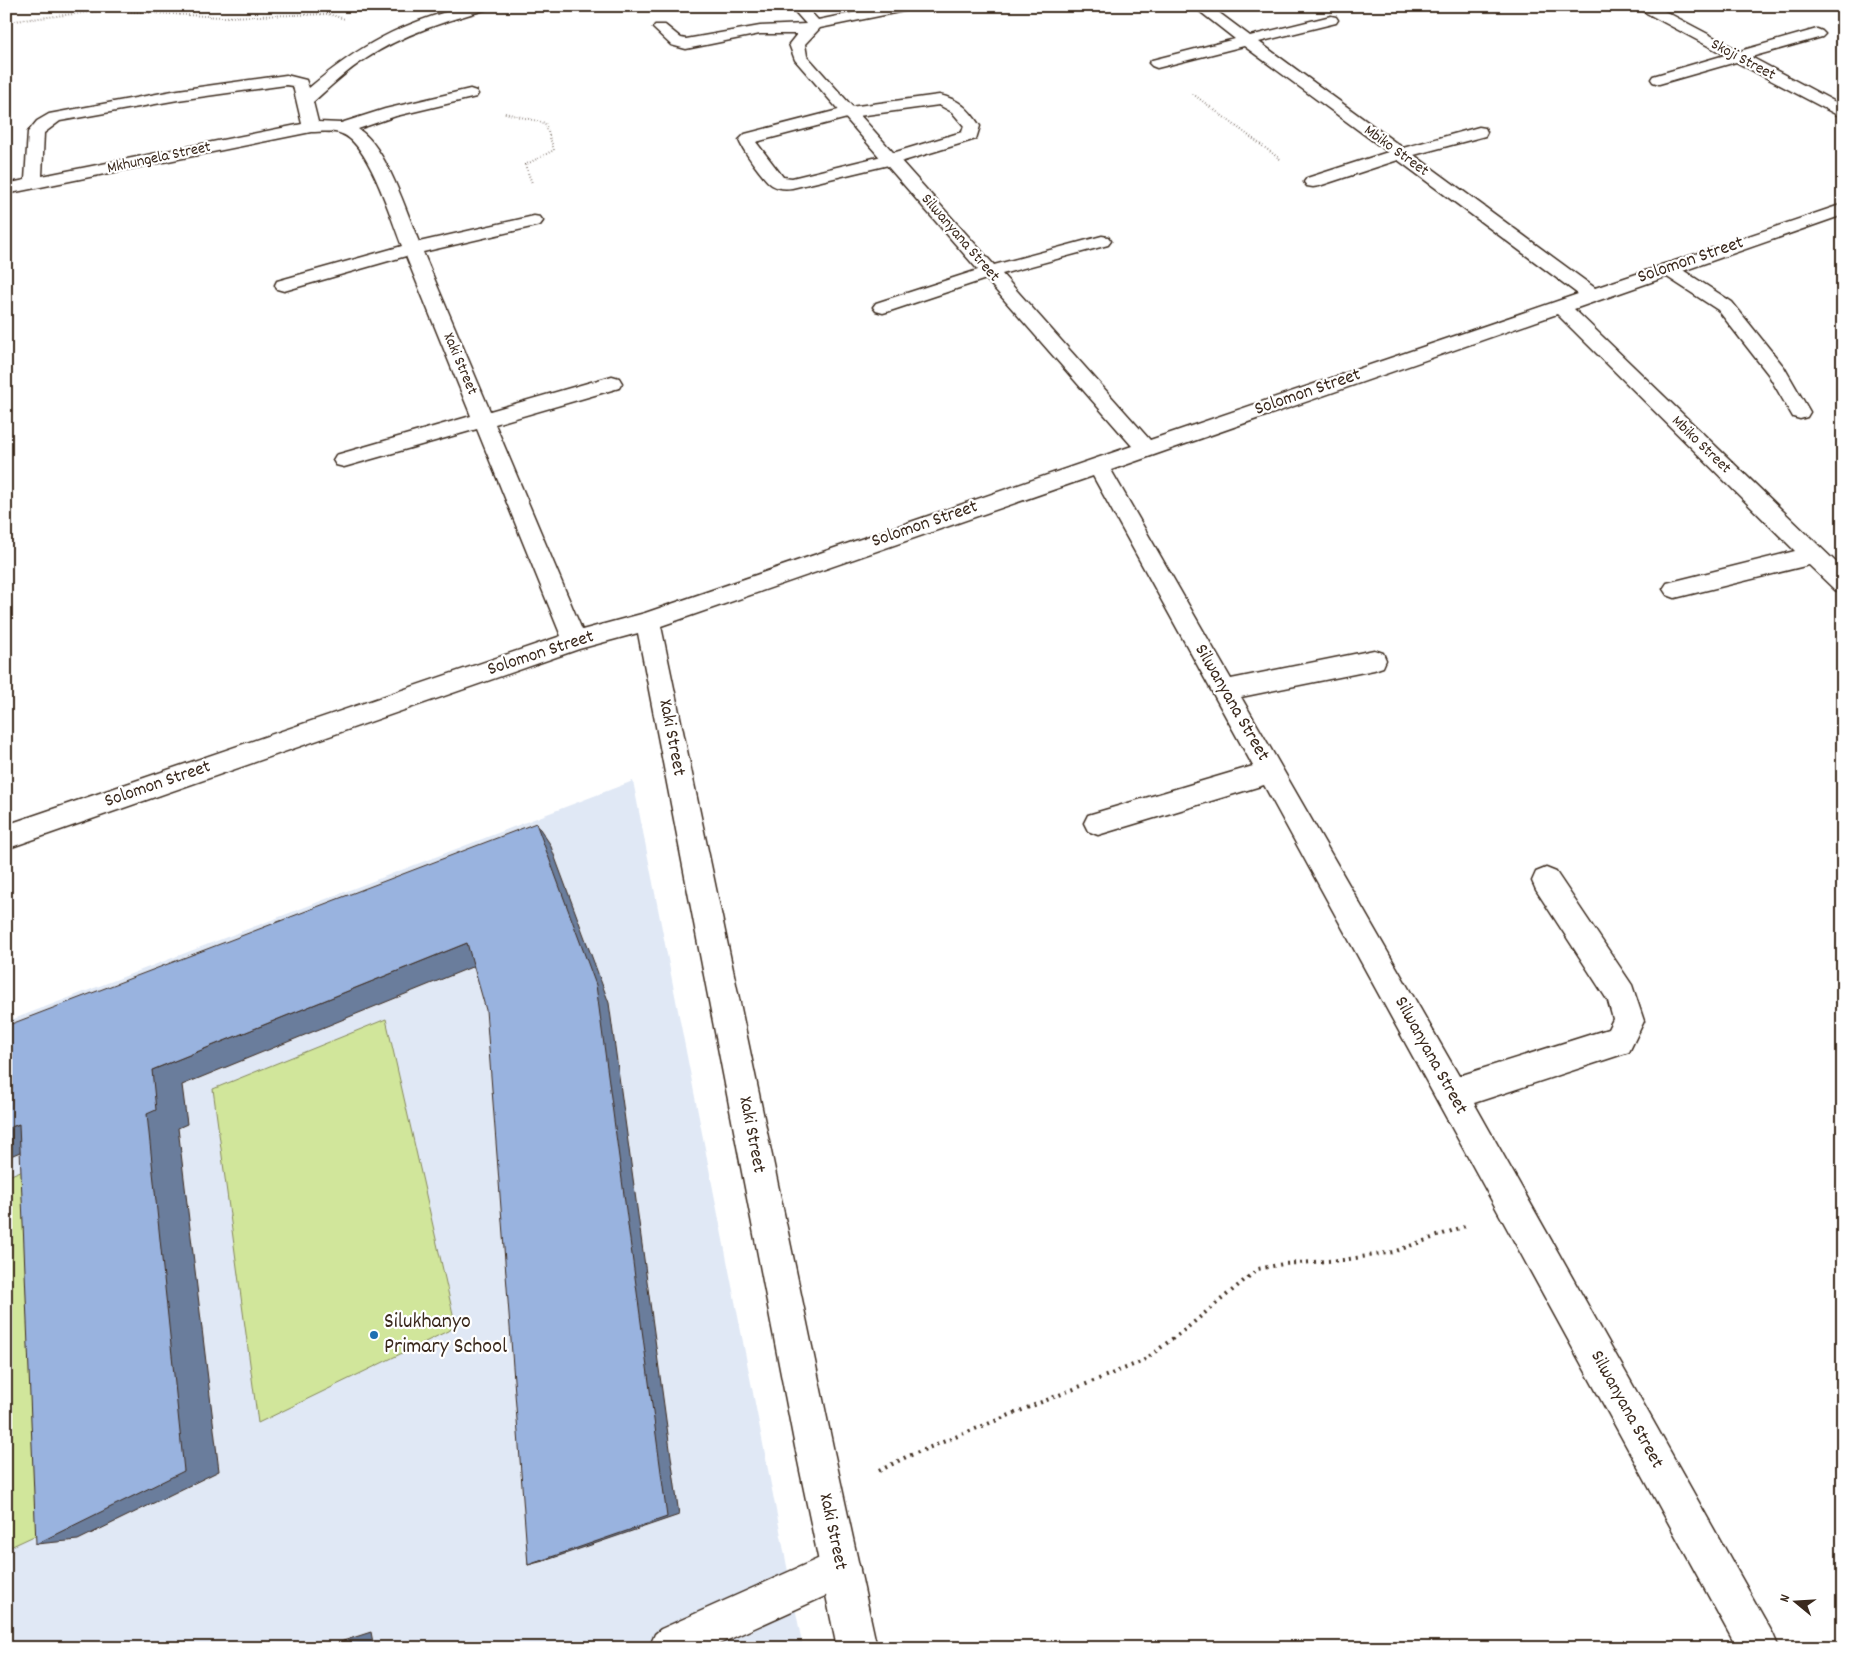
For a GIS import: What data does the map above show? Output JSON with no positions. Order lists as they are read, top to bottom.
{
  "streets": {
    "street": [
      "Skoji Street",
      "Mbiko Street",
      "Mkhungela Street",
      "Silwanyana Street",
      "Solomon Street",
      "Xaki Street"
    ]
  },
  "crossings": [
    ["Mbiko Street", "Solomon Street"],
    ["Silwanyana Street", "Solomon Street"],
    ["Solomon Street", "Xaki Street"]
  ],
  "places": ["Silukhanyo Primary School"],
  "north": "left"
}
